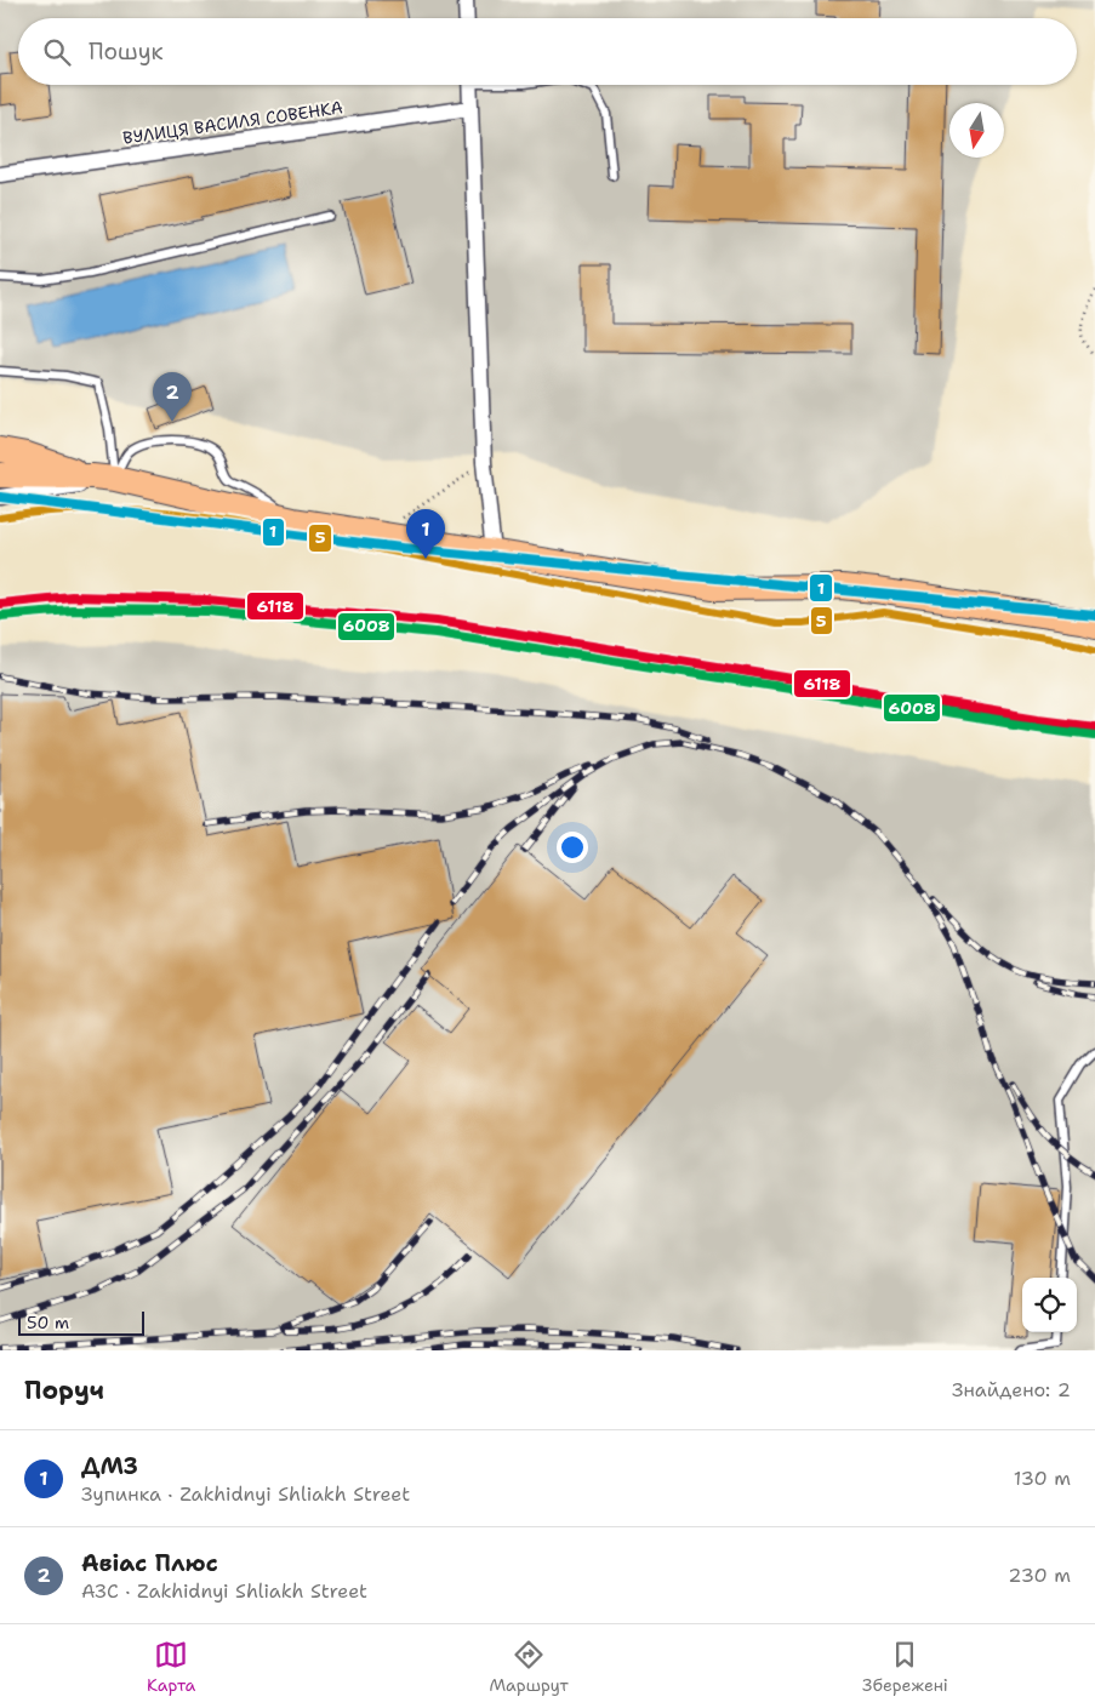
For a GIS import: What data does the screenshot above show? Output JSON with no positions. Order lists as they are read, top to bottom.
{
  "streets": {
    "street": ["ВУЛИЦЯ ВАСИЛЯ СОВЕНКА"]
  },
  "lines": [
    "transit line 1",
    "transit line 5",
    "transit line 6118",
    "transit line 6008"
  ],
  "scale_bar": "50 m",
  "north": "bottom",
  "page": {
    "search": "Пошук",
    "pins": ["2", "1"],
    "scale": "50 m",
    "heading": ["Поруч", "Знайдено: 2"],
    "list": [
      {
        "mark": "1",
        "name": "ДМЗ",
        "note": "Зупинка · Zakhidnyi Shliakh Street",
        "value": "130 m"
      },
      {
        "mark": "2",
        "name": "Авіас Плюс",
        "note": "АЗС · Zakhidnyi Shliakh Street",
        "value": "230 m"
      }
    ],
    "nav": ["Карта", "Маршрут", "Збережені"]
  }
}
